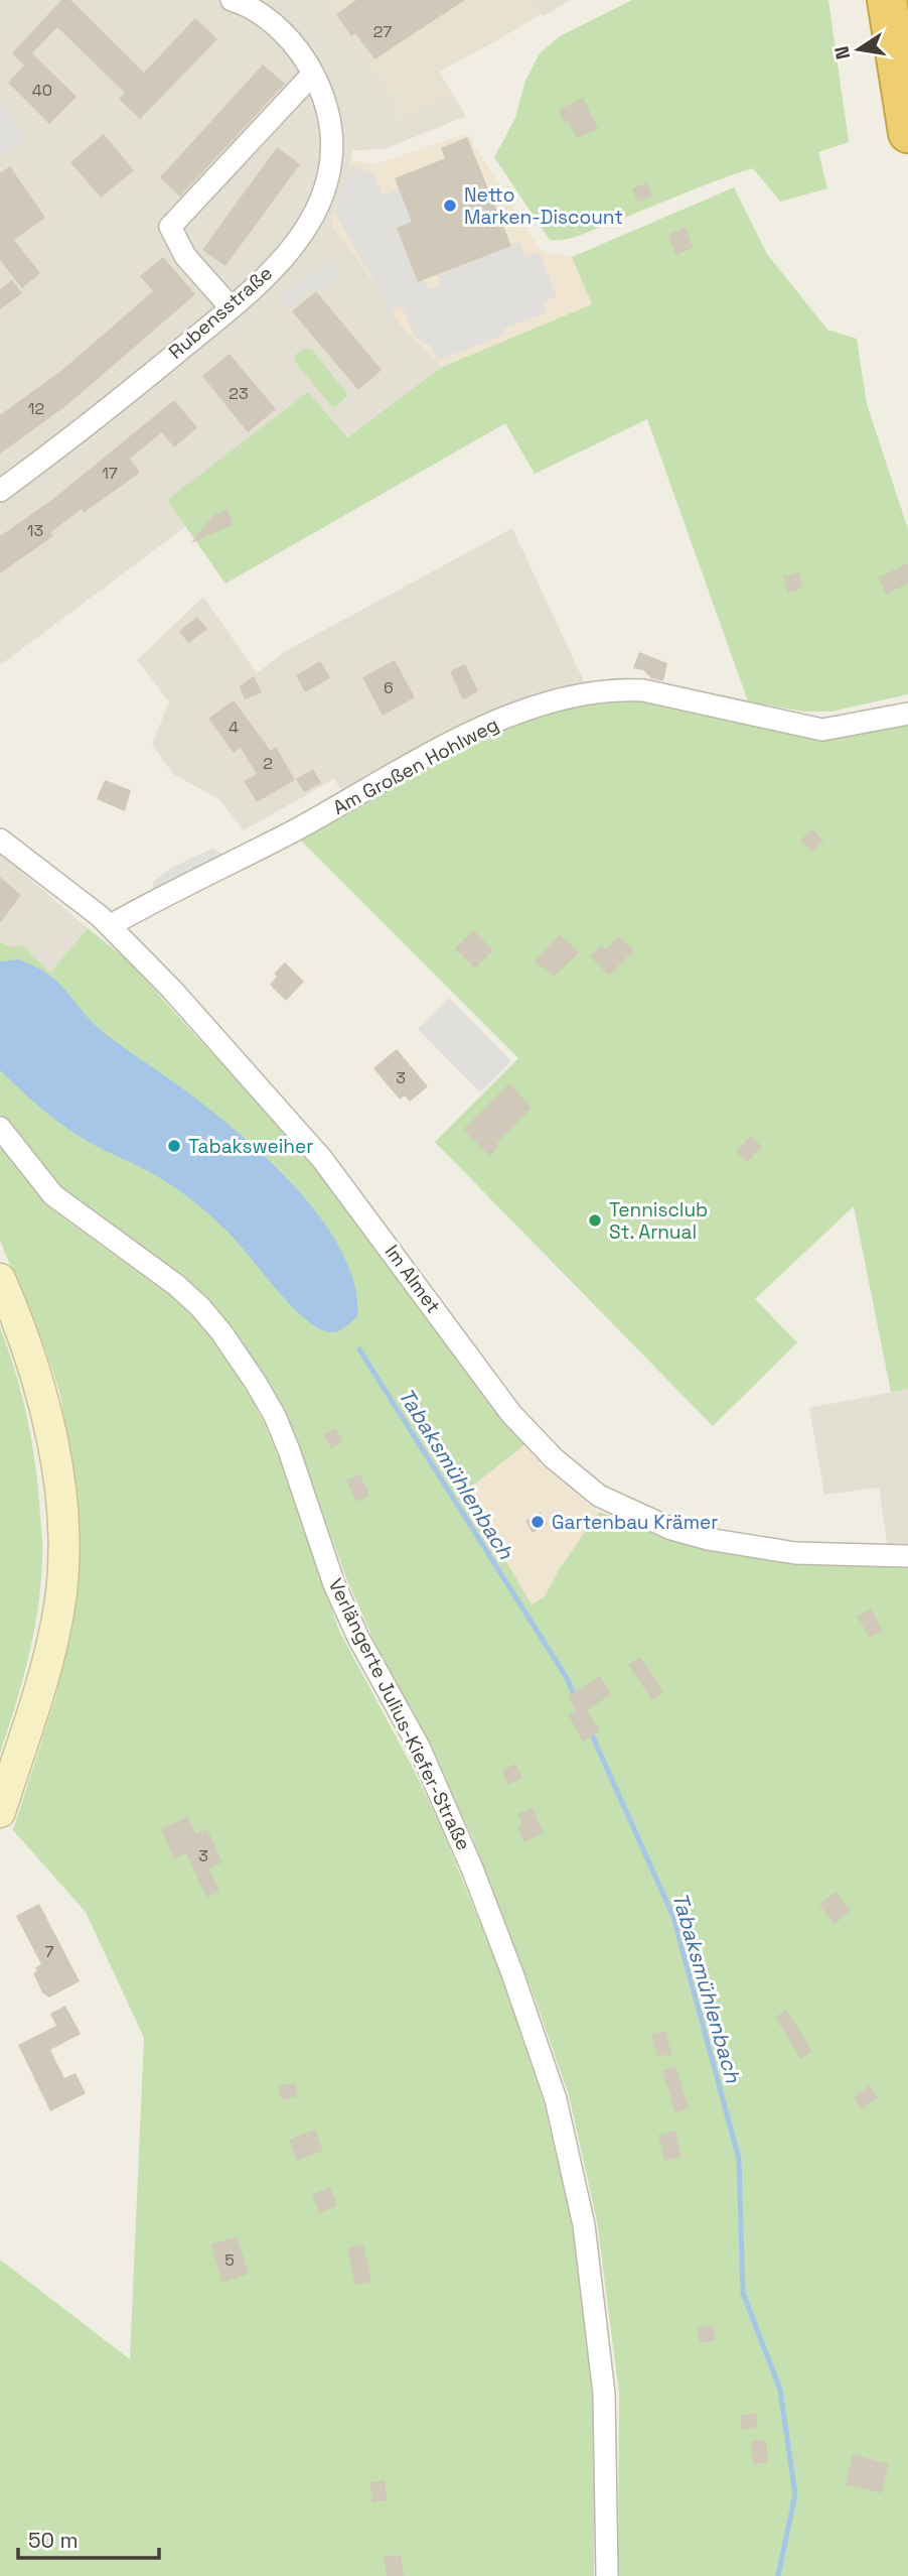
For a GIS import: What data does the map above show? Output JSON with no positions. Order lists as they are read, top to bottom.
{
  "streets": {
    "street": [
      "Rubensstraße",
      "Am Großen Hohlweg",
      "Im Almet",
      "Verlängerte Julius-Kiefer-Straße"
    ]
  },
  "crossings": [
    ["Am Großen Hohlweg", "Im Almet"]
  ],
  "water": ["Tabaksmühlenbach"],
  "places": [
    "Netto Marken-Discount",
    "Tabaksweiher",
    "Tennisclub St. Arnual",
    "Gartenbau Krämer"
  ],
  "house_numbers": [
    "27",
    "40",
    "23",
    "12",
    "17",
    "13",
    "6",
    "4",
    "2",
    "3",
    "3",
    "7",
    "5"
  ],
  "scale_bar": "50 m",
  "north": "left"
}
